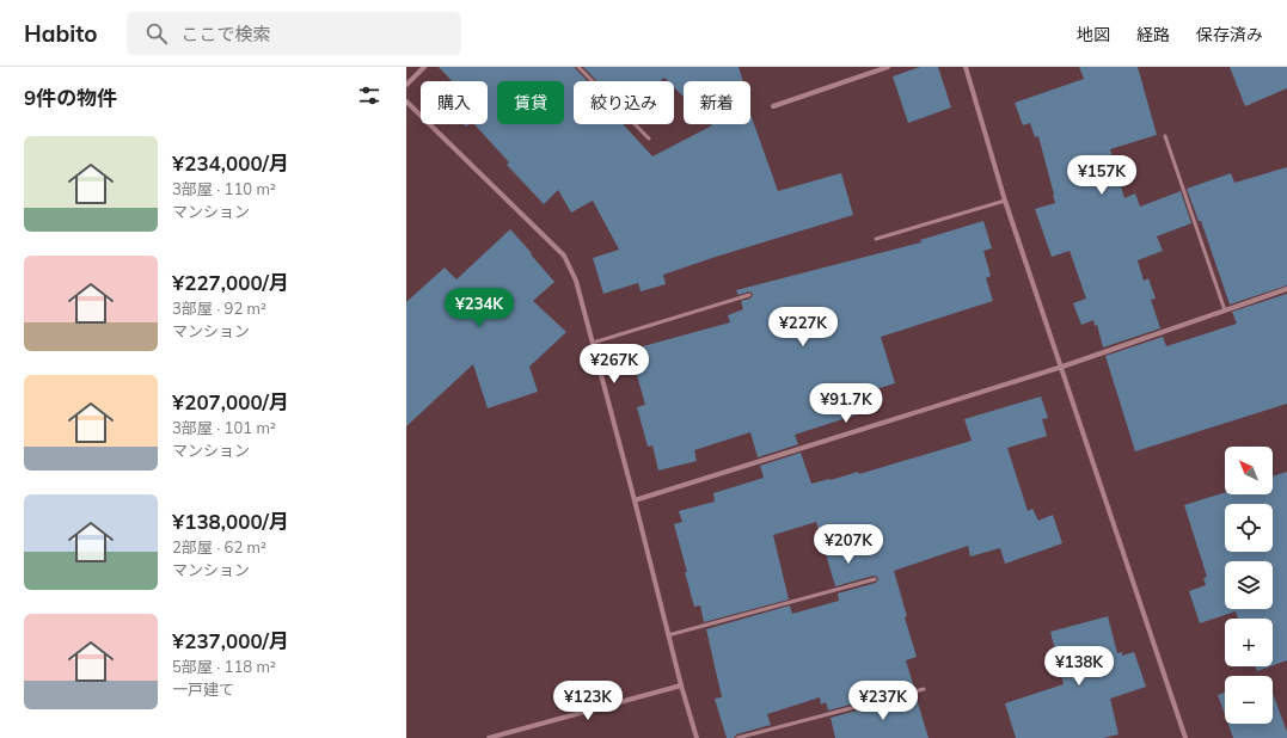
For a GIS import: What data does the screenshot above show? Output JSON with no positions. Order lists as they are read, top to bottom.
{
  "north": "top left",
  "page": {
    "header": "Habito",
    "search": "ここで検索",
    "nav": ["地図", "経路", "保存済み"],
    "heading": "9件の物件",
    "chip": [
      "購入",
      "賃貸",
      "絞り込み",
      "新着"
    ],
    "list": [
      {
        "name": "¥234,000/月",
        "note": "3部屋 · 110 m² · マンション"
      },
      {
        "name": "¥227,000/月",
        "note": "3部屋 · 92 m² · マンション"
      },
      {
        "name": "¥207,000/月",
        "note": "3部屋 · 101 m² · マンション"
      },
      {
        "name": "¥138,000/月",
        "note": "2部屋 · 62 m² · マンション"
      },
      {
        "name": "¥237,000/月",
        "note": "5部屋 · 118 m² · 一戸建て"
      }
    ],
    "price": [
      "¥157K",
      "¥234K",
      "¥227K",
      "¥267K",
      "¥91.7K",
      "¥207K",
      "¥138K",
      "¥123K",
      "¥237K"
    ],
    "map_buttons": ["+", "−"]
  }
}
